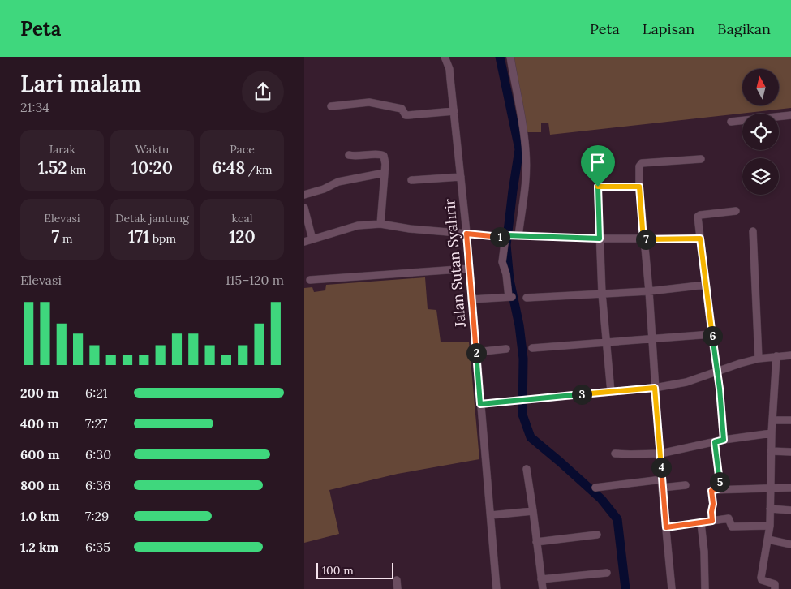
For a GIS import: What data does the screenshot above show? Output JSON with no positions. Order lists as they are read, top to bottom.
{
  "streets": {
    "street": ["Jalan Sutan Syahrir"]
  },
  "scale_bar": "100 m",
  "north": "top",
  "page": {
    "header": "Peta",
    "nav": ["Peta", "Lapisan", "Bagikan"],
    "heading": ["Lari malam", "21:34"],
    "stats": [
      ["Jarak", "1.52 km"],
      ["Waktu", "10:20"],
      ["Pace", "6:48 /km"],
      ["Elevasi", "7 m"],
      ["Detak jantung", "171 bpm"],
      ["kcal", "120"]
    ],
    "pins": [
      "1",
      "7",
      "6",
      "2",
      "3",
      "4",
      "5"
    ],
    "chart": ["Elevasi", "115–120 m"],
    "list": [
      {
        "name": "200 m",
        "note": "6:21"
      },
      {
        "name": "400 m",
        "note": "7:27"
      },
      {
        "name": "600 m",
        "note": "6:30"
      },
      {
        "name": "800 m",
        "note": "6:36"
      },
      {
        "name": "1.0 km",
        "note": "7:29"
      },
      {
        "name": "1.2 km",
        "note": "6:35"
      }
    ],
    "scale": "100 m"
  }
}
